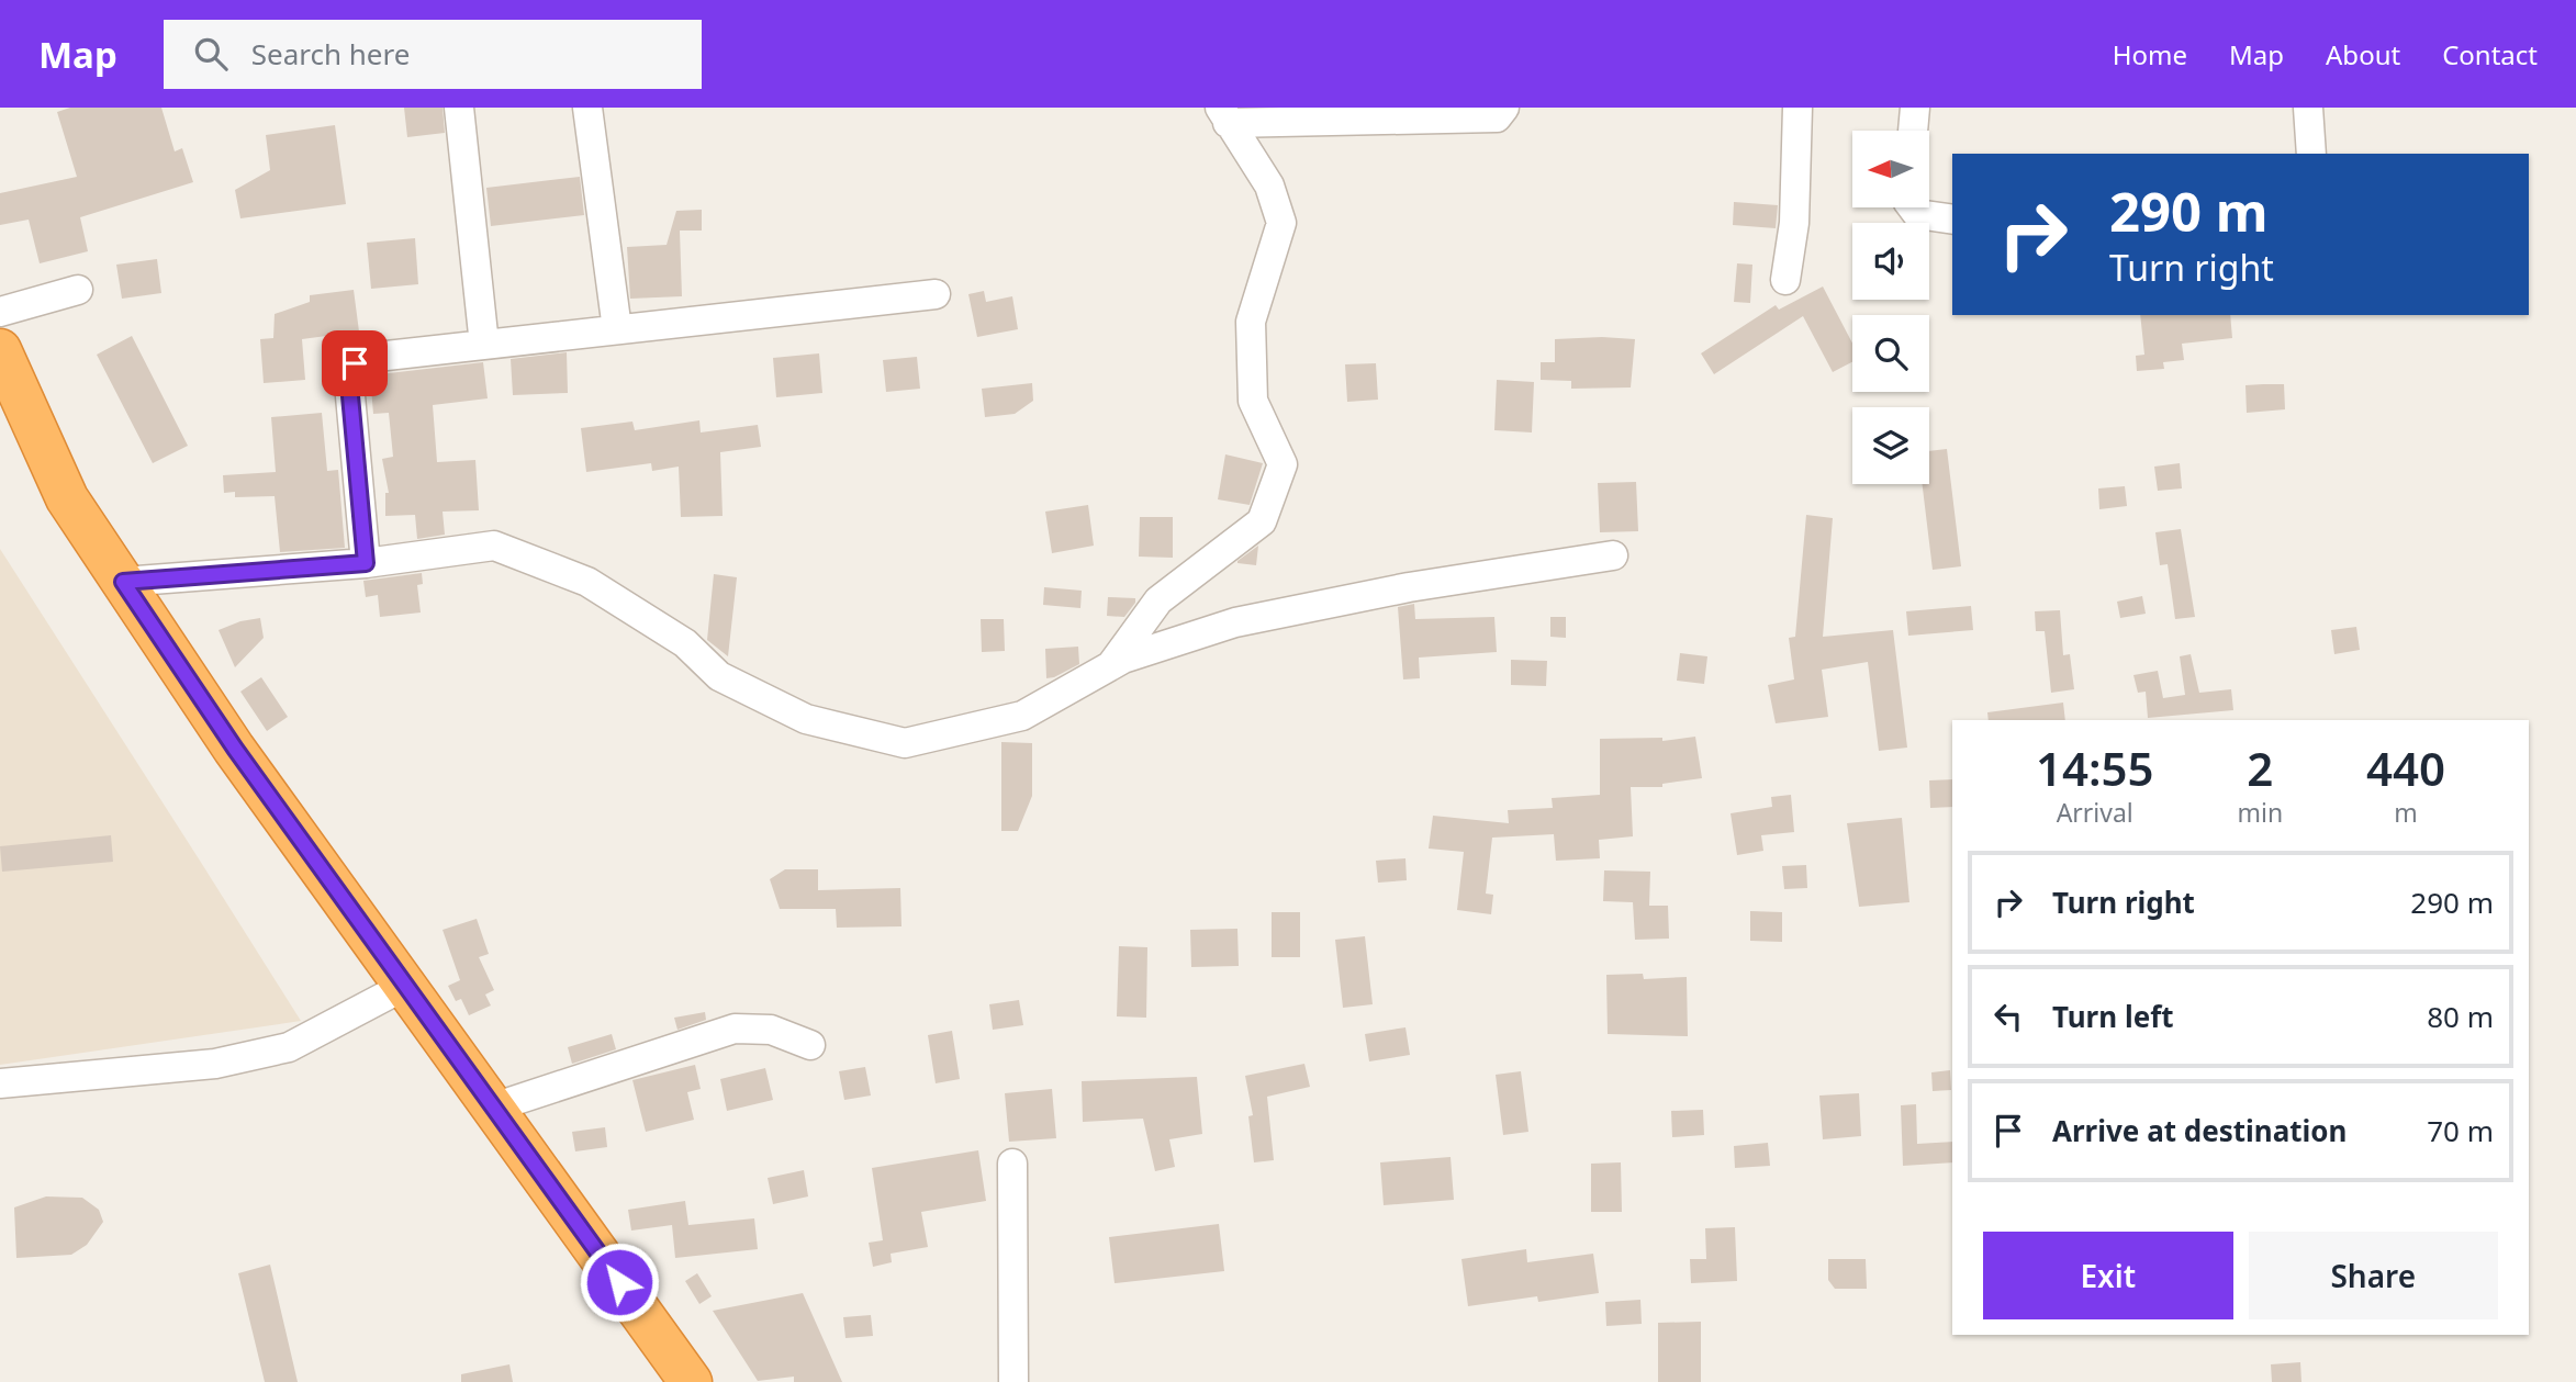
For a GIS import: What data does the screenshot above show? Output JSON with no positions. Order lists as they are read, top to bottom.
{
  "north": "left",
  "page": {
    "header": "Map",
    "search": "Search here",
    "nav": [
      "Home",
      "Map",
      "About",
      "Contact"
    ],
    "turn": ["290 m", "Turn right"],
    "eta": [
      "14:55",
      "Arrival",
      "2",
      "min",
      "440",
      "m"
    ],
    "list": [
      {
        "name": "Turn right",
        "value": "290 m"
      },
      {
        "name": "Turn left",
        "value": "80 m"
      },
      {
        "name": "Arrive at destination",
        "value": "70 m"
      }
    ],
    "buttons": ["Exit", "Share"]
  }
}
